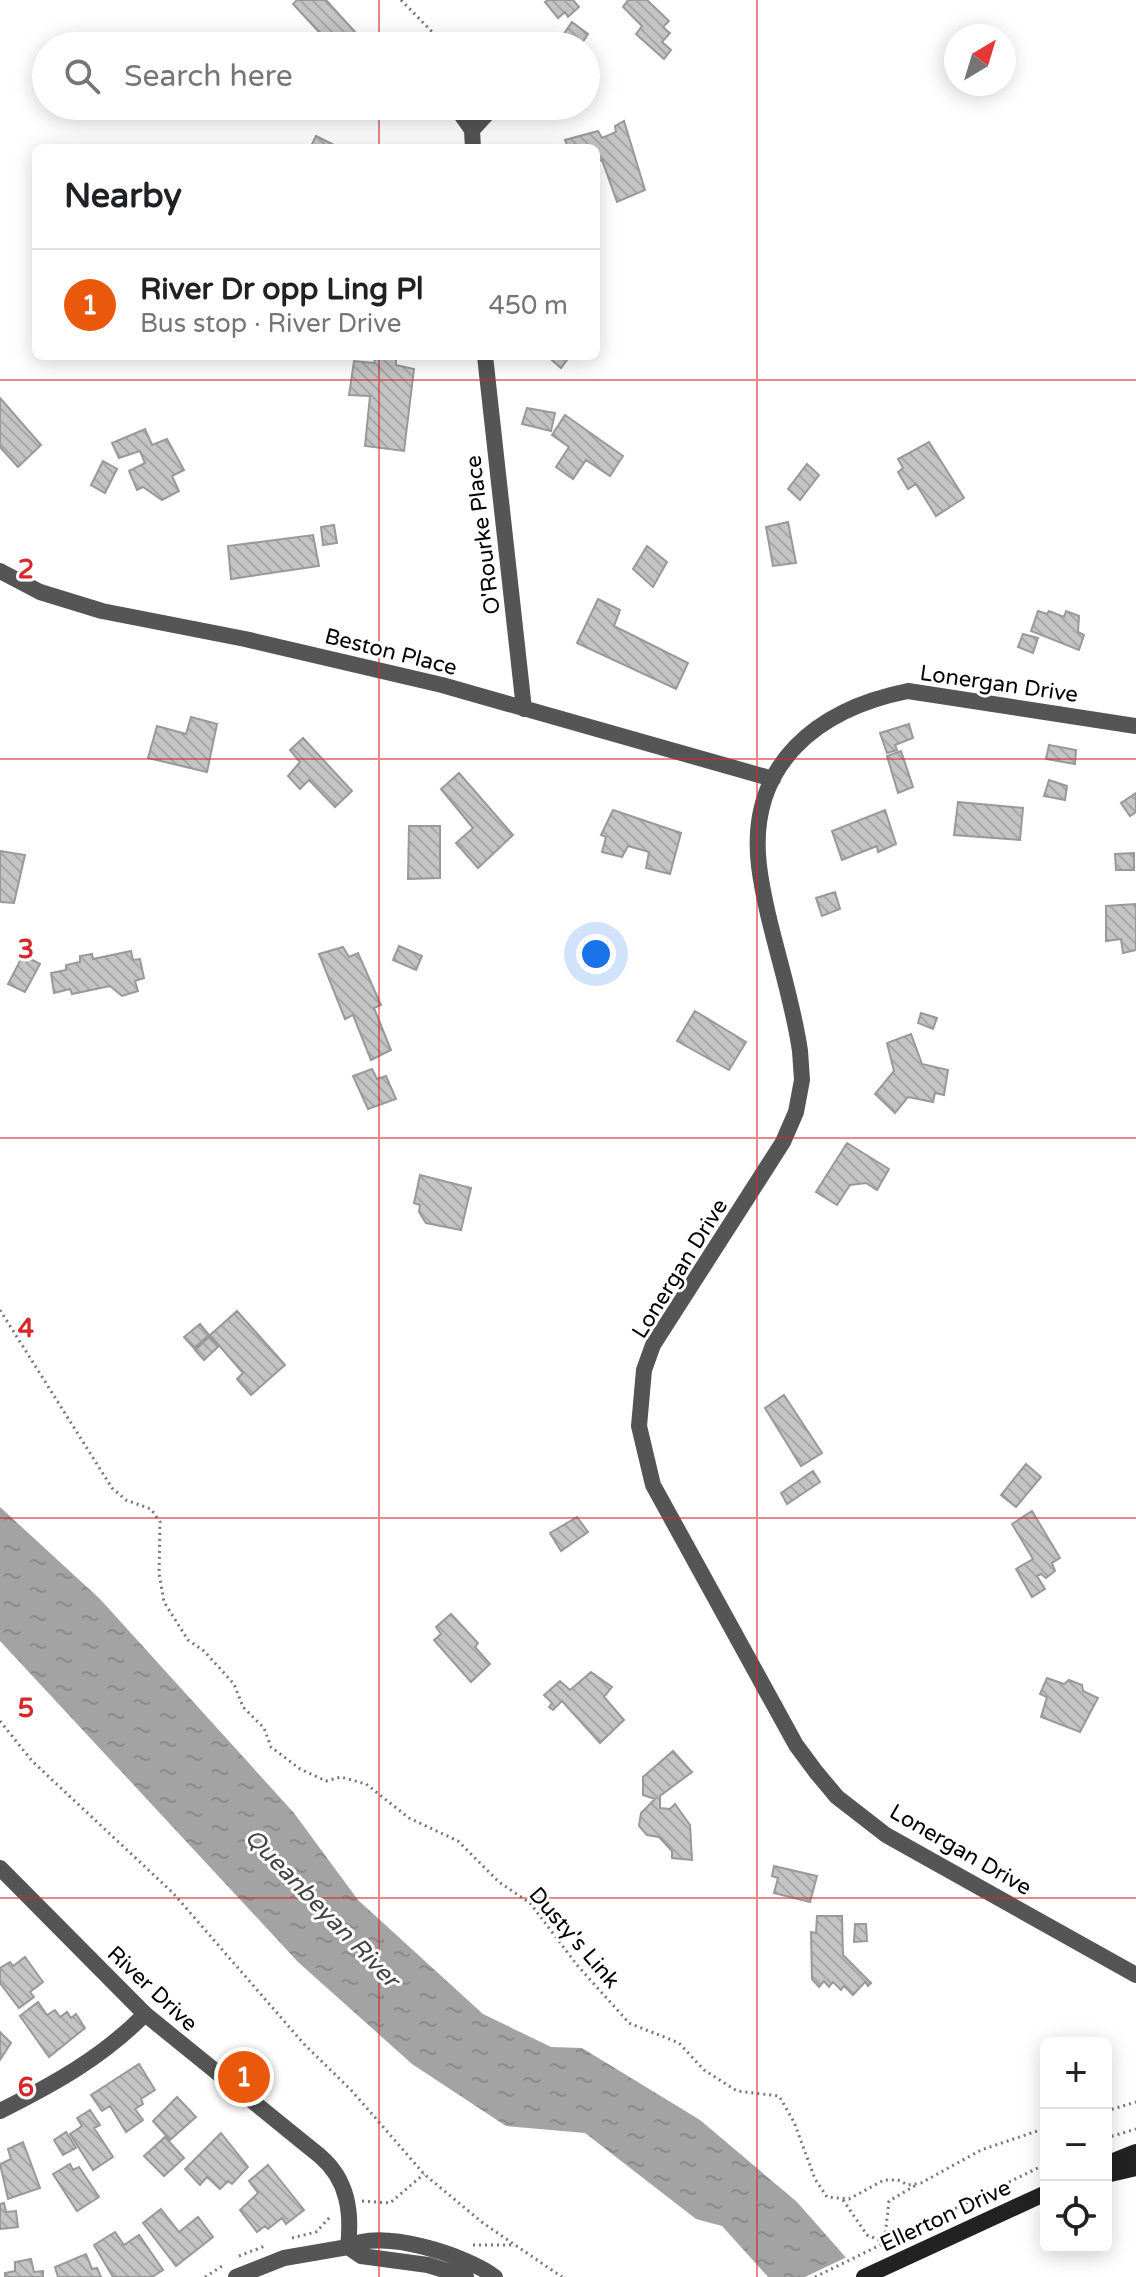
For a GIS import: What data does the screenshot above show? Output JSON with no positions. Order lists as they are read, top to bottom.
{
  "streets": {
    "main road": ["Ellerton Drive"],
    "street": [
      "O'Rourke Place",
      "Beston Place",
      "Lonergan Drive",
      "River Drive"
    ],
    "path": ["Dusty's Link"]
  },
  "crossings": [
    ["O'Rourke Place", "Beston Place"],
    ["Beston Place", "Lonergan Drive"]
  ],
  "water": ["Queanbeyan River"],
  "north": "top right",
  "page": {
    "search": "Search here",
    "heading": "Nearby",
    "list": [
      {
        "mark": "1",
        "name": "River Dr opp Ling Pl",
        "note": "Bus stop · River Drive",
        "value": "450 m"
      }
    ],
    "map_buttons": ["+", "−"],
    "pins": "1"
  },
  "grid": {
    "rows": [
      "2",
      "3",
      "4",
      "5",
      "6"
    ]
  }
}
